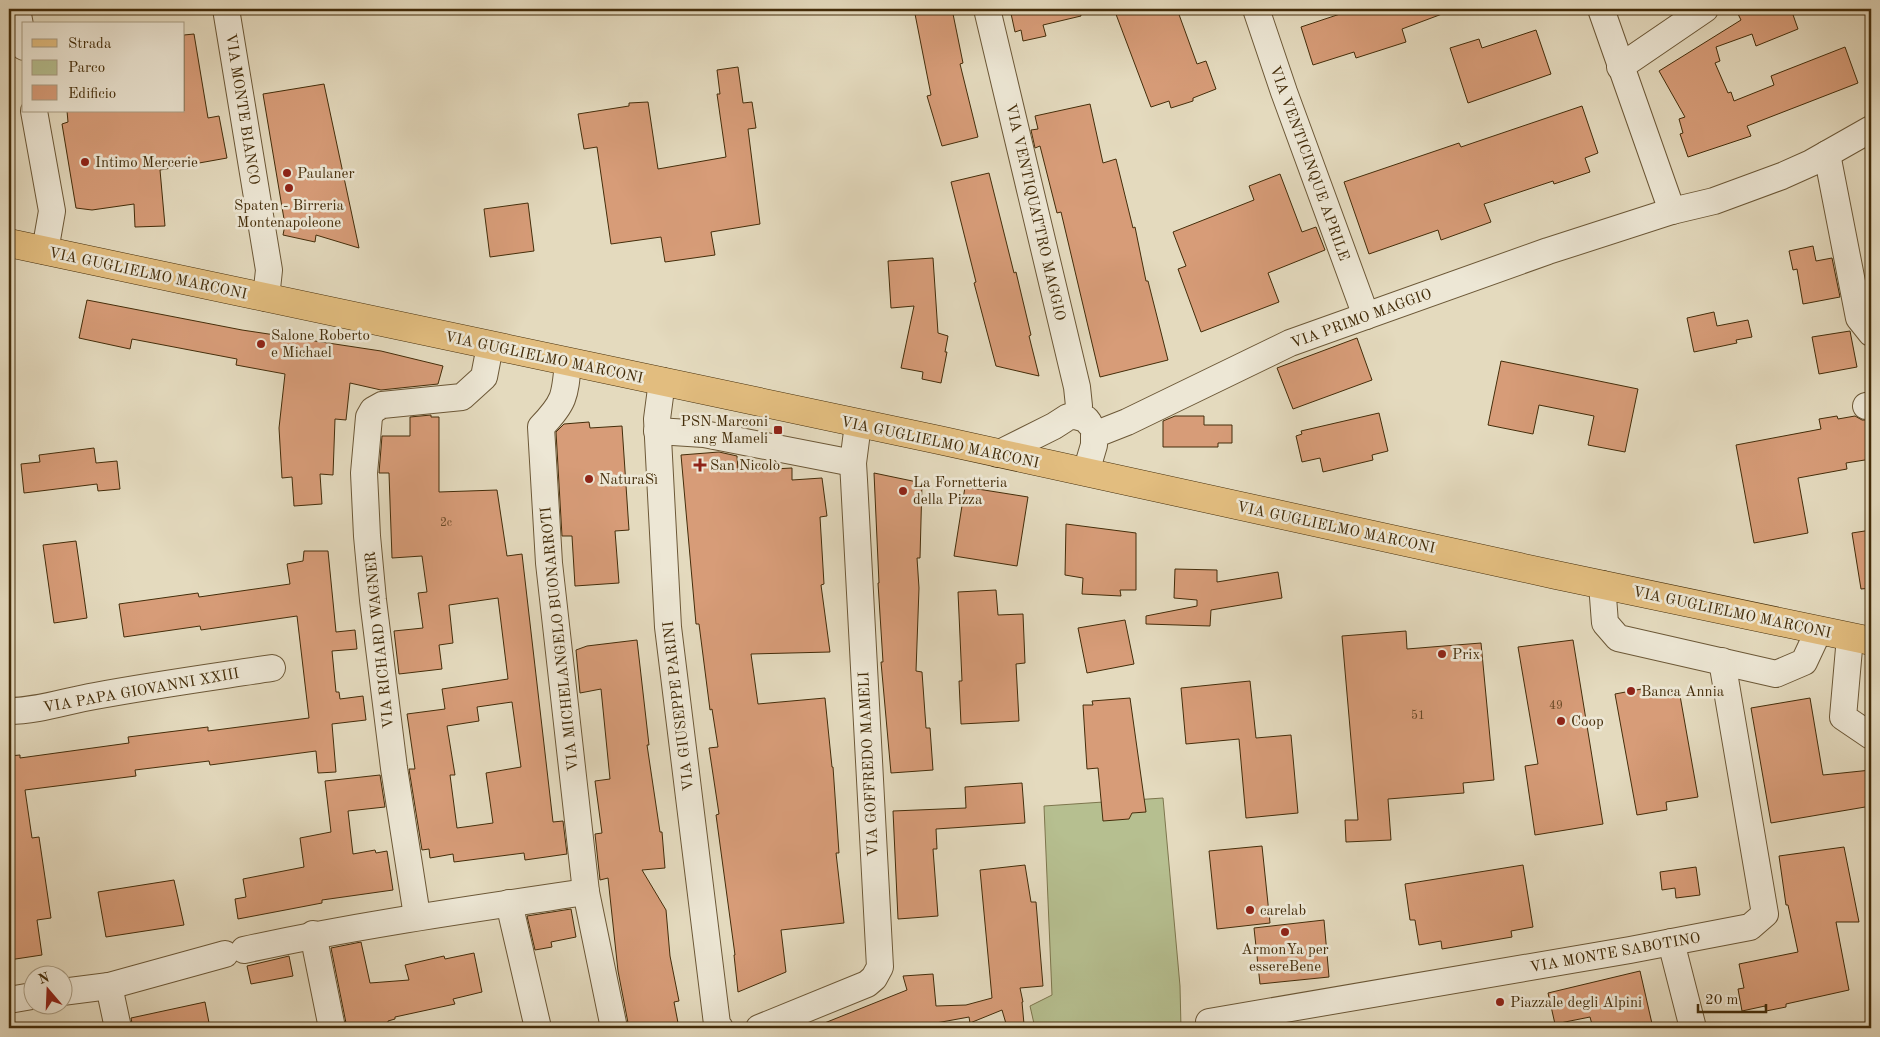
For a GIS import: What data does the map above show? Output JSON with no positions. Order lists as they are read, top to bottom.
{
  "streets": {
    "main road": ["VIA GUGLIELMO MARCONI"],
    "street": [
      "VIA MONTE BIANCO",
      "VIA VENTICINQUE APRILE",
      "VIA VENTIQUATTRO MAGGIO",
      "VIA PRIMO MAGGIO",
      "VIA MICHELANGELO BUONARROTI",
      "VIA RICHARD WAGNER",
      "VIA PAPA GIOVANNI XXIII",
      "VIA GIUSEPPE PARINI",
      "VIA GOFFREDO MAMELI",
      "VIA MONTE SABOTINO"
    ]
  },
  "crossings": [
    ["VIA MONTE BIANCO", "VIA GUGLIELMO MARCONI"],
    ["VIA VENTICINQUE APRILE", "VIA PRIMO MAGGIO"],
    ["VIA VENTIQUATTRO MAGGIO", "VIA GUGLIELMO MARCONI"],
    ["VIA GUGLIELMO MARCONI", "VIA MICHELANGELO BUONARROTI"],
    ["VIA GUGLIELMO MARCONI", "VIA RICHARD WAGNER"],
    ["VIA GUGLIELMO MARCONI", "VIA GIUSEPPE PARINI"],
    ["VIA GUGLIELMO MARCONI", "VIA GOFFREDO MAMELI"]
  ],
  "places": {
    "other": [
      "Intimo Mercerie",
      "Paulaner",
      "Spaten - Birreria Montenapoleone",
      "Salone Roberto e Michael",
      "NaturaSì",
      "La Fornetteria della Pizza",
      "Prix",
      "Banca Annia",
      "Coop",
      "carelab",
      "ArmonYa per essereBene",
      "Piazzale degli Alpini"
    ],
    "transit": ["PSN Marconi ang Mameli"],
    "health": ["San Nicolò"]
  },
  "house_numbers": ["2c", "49", "51"],
  "legend": ["Strada", "Parco", "Edificio"],
  "scale_bar": "20 m",
  "north": "top"
}
